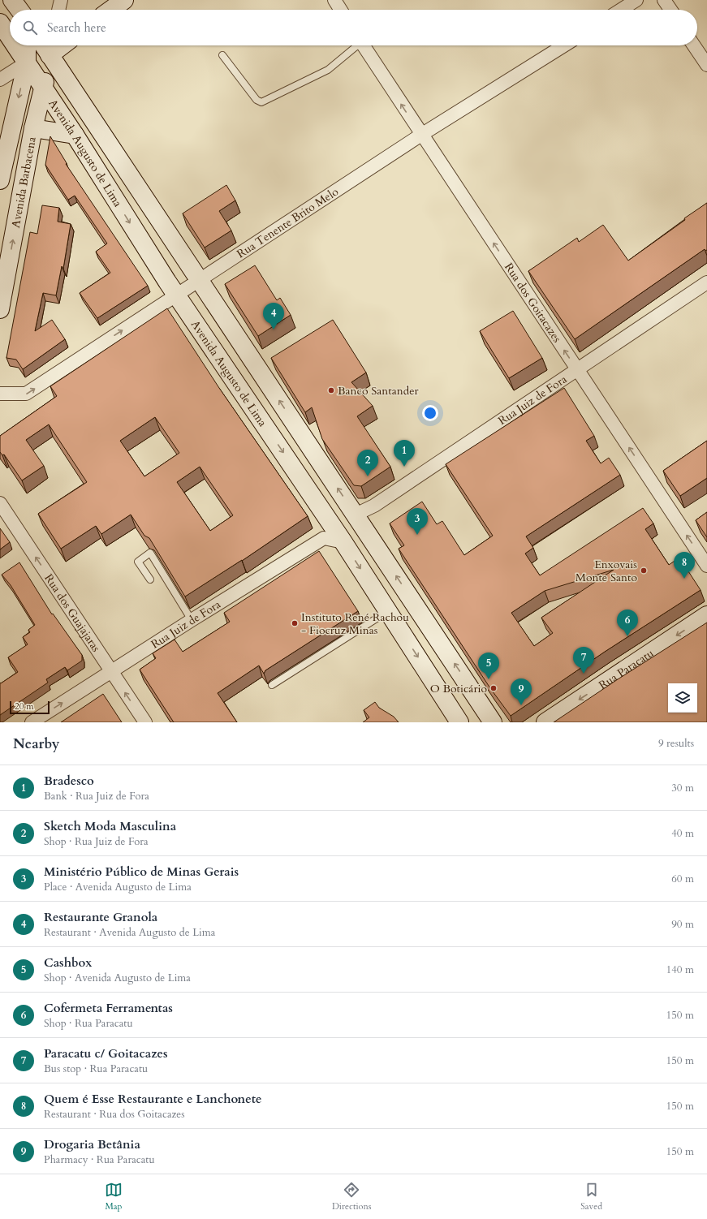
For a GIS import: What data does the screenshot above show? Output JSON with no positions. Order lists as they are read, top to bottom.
{
  "streets": {
    "main road": ["Avenida Augusto de Lima", "Avenida Barbacena", "Rua Paracatu"],
    "street": [
      "Rua Tenente Brito Melo",
      "Rua dos Goitacazes",
      "Rua Juiz de Fora",
      "Rua dos Guajajaras"
    ]
  },
  "crossings": [
    ["Avenida Augusto de Lima", "Avenida Barbacena"],
    ["Avenida Augusto de Lima", "Rua Tenente Brito Melo"],
    ["Avenida Augusto de Lima", "Rua Juiz de Fora"],
    ["Rua Tenente Brito Melo", "Rua dos Goitacazes"],
    ["Rua dos Goitacazes", "Rua Juiz de Fora"],
    ["Rua Juiz de Fora", "Rua dos Guajajaras"]
  ],
  "one_way": ["Rua dos Goitacazes", "Rua dos Guajajaras", "Rua Paracatu"],
  "places": [
    "Banco Santander",
    "Enxovais Monte Santo",
    "Instituto René Rachou - Fiocruz Minas",
    "O Boticário"
  ],
  "scale_bar": "20 m",
  "page": {
    "search": "Search here",
    "pins": [
      "4",
      "1",
      "2",
      "3",
      "8",
      "6",
      "7",
      "5",
      "9"
    ],
    "scale": "20 m",
    "heading": ["Nearby", "9 results"],
    "list": [
      {
        "mark": "1",
        "name": "Bradesco",
        "note": "Bank · Rua Juiz de Fora",
        "value": "30 m"
      },
      {
        "mark": "2",
        "name": "Sketch Moda Masculina",
        "note": "Shop · Rua Juiz de Fora",
        "value": "40 m"
      },
      {
        "mark": "3",
        "name": "Ministério Público de Minas Gerais",
        "note": "Place · Avenida Augusto de Lima",
        "value": "60 m"
      },
      {
        "mark": "4",
        "name": "Restaurante Granola",
        "note": "Restaurant · Avenida Augusto de Lima",
        "value": "90 m"
      },
      {
        "mark": "5",
        "name": "Cashbox",
        "note": "Shop · Avenida Augusto de Lima",
        "value": "140 m"
      },
      {
        "mark": "6",
        "name": "Cofermeta Ferramentas",
        "note": "Shop · Rua Paracatu",
        "value": "150 m"
      },
      {
        "mark": "7",
        "name": "Paracatu c/ Goitacazes",
        "note": "Bus stop · Rua Paracatu",
        "value": "150 m"
      },
      {
        "mark": "8",
        "name": "Quem é Esse Restaurante e Lanchonete",
        "note": "Restaurant · Rua dos Goitacazes",
        "value": "150 m"
      },
      {
        "mark": "9",
        "name": "Drogaria Betânia",
        "note": "Pharmacy · Rua Paracatu",
        "value": "150 m"
      }
    ],
    "nav": ["Map", "Directions", "Saved"]
  }
}
